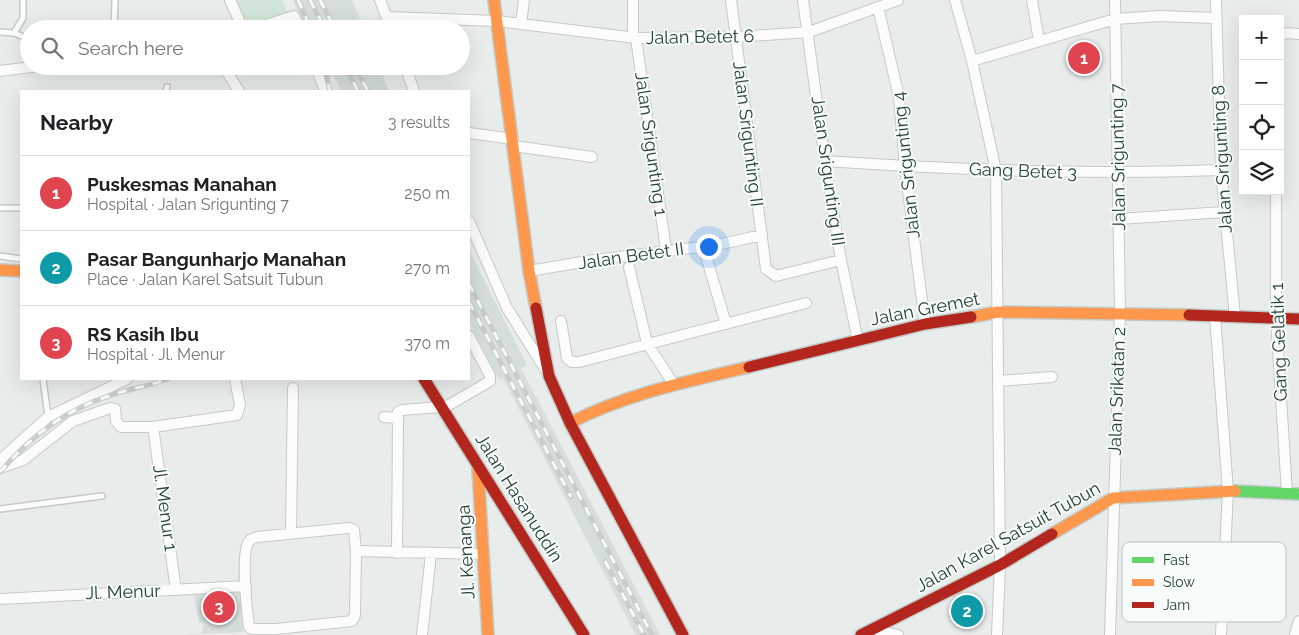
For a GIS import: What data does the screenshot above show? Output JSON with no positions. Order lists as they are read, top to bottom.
{
  "streets": {
    "street": [
      "Jalan Betet 6",
      "Jalan Srigunting II",
      "Jalan Srigunting 1",
      "Jalan Srigunting 7",
      "Jalan Srigunting 8",
      "Jalan Srigunting 4",
      "Jalan Srigunting III",
      "Gang Betet 3",
      "Jalan Betet II",
      "Jalan Gremet",
      "Gang Gelatik 1",
      "Jalan Srikatan 2",
      "Jalan Hasanuddin",
      "Jl. Menur 1",
      "Jalan Karel Satsuit Tubun",
      "Jl. Kenanga",
      "Jl. Menur"
    ]
  },
  "crossings": [
    ["Jalan Betet 6", "Jalan Srigunting II"],
    ["Jalan Betet 6", "Jalan Srigunting 1"],
    ["Jalan Betet 6", "Jalan Srigunting 4"],
    ["Jalan Betet 6", "Jalan Srigunting III"],
    ["Jalan Srigunting II", "Jalan Srigunting III"],
    ["Jalan Srigunting II", "Jalan Betet II"],
    ["Jalan Srigunting 1", "Jalan Betet II"],
    ["Jalan Srigunting 7", "Gang Betet 3"],
    ["Jalan Srigunting 7", "Jalan Gremet"],
    ["Jalan Srigunting 7", "Jalan Srikatan 2"],
    ["Jalan Srigunting 8", "Gang Betet 3"],
    ["Jalan Srigunting 8", "Jalan Gremet"],
    ["Jalan Srigunting 4", "Gang Betet 3"],
    ["Jalan Srigunting 4", "Jalan Gremet"],
    ["Jalan Srigunting III", "Gang Betet 3"],
    ["Jalan Srigunting III", "Jalan Gremet"],
    ["Jalan Gremet", "Gang Gelatik 1"],
    ["Jalan Gremet", "Jalan Srikatan 2"],
    ["Gang Gelatik 1", "Jalan Karel Satsuit Tubun"],
    ["Jalan Srikatan 2", "Jalan Karel Satsuit Tubun"],
    ["Jalan Hasanuddin", "Jl. Kenanga"],
    ["Jl. Menur 1", "Jl. Menur"]
  ],
  "legend": ["Fast", "Slow", "Jam"],
  "page": {
    "map_buttons": ["+", "−"],
    "search": "Search here",
    "pins": ["1", "3", "2"],
    "heading": ["Nearby", "3 results"],
    "list": [
      {
        "mark": "1",
        "name": "Puskesmas Manahan",
        "note": "Hospital · Jalan Srigunting 7",
        "value": "250 m"
      },
      {
        "mark": "2",
        "name": "Pasar Bangunharjo Manahan",
        "note": "Place · Jalan Karel Satsuit Tubun",
        "value": "270 m"
      },
      {
        "mark": "3",
        "name": "RS Kasih Ibu",
        "note": "Hospital · Jl. Menur",
        "value": "370 m"
      }
    ]
  }
}
